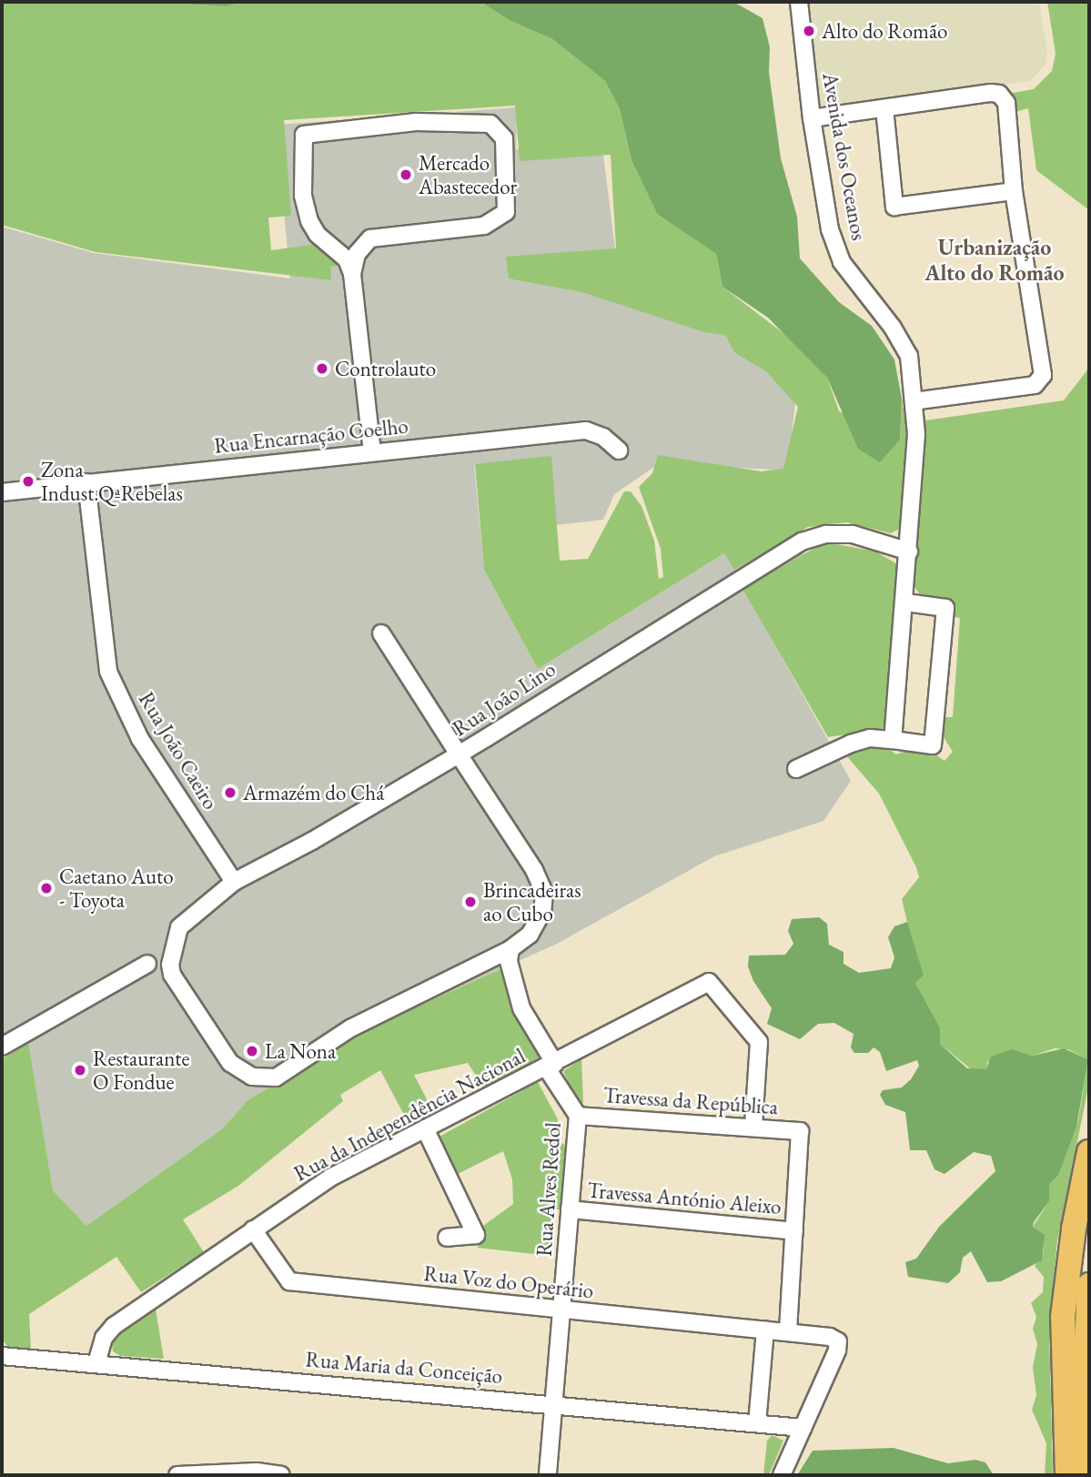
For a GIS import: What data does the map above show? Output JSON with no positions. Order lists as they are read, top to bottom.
{
  "streets": {
    "street": [
      "Avenida dos Oceanos",
      "Rua Encarnação Coelho",
      "Rua João Lino",
      "Rua João Caeiro",
      "Travessa da República",
      "Rua da Independência Nacional",
      "Rua Alves Redol",
      "Travessa António Aleixo",
      "Rua Voz do Operário",
      "Rua Maria da Conceição"
    ]
  },
  "crossings": [
    ["Avenida dos Oceanos", "Rua João Lino"],
    ["Rua Encarnação Coelho", "Rua João Caeiro"],
    ["Rua João Lino", "Rua João Caeiro"],
    ["Rua João Lino", "Rua Alves Redol"],
    ["Travessa da República", "Rua da Independência Nacional"],
    ["Travessa da República", "Rua Alves Redol"],
    ["Travessa da República", "Travessa António Aleixo"],
    ["Rua da Independência Nacional", "Rua Alves Redol"],
    ["Rua da Independência Nacional", "Rua Voz do Operário"],
    ["Rua da Independência Nacional", "Rua Maria da Conceição"],
    ["Rua Alves Redol", "Travessa António Aleixo"],
    ["Rua Alves Redol", "Rua Voz do Operário"],
    ["Rua Alves Redol", "Rua Maria da Conceição"]
  ],
  "districts": ["Urbanização Alto do Romão"],
  "places": [
    "Alto do Romão",
    "Mercado Abastecedor",
    "Controlauto",
    "Zona Indust.QªRebelas",
    "Armazém do Chá",
    "Caetano Auto - Toyota",
    "Brincadeiras ao Cubo",
    "La Nona",
    "Restaurante O Fondue"
  ]
}
